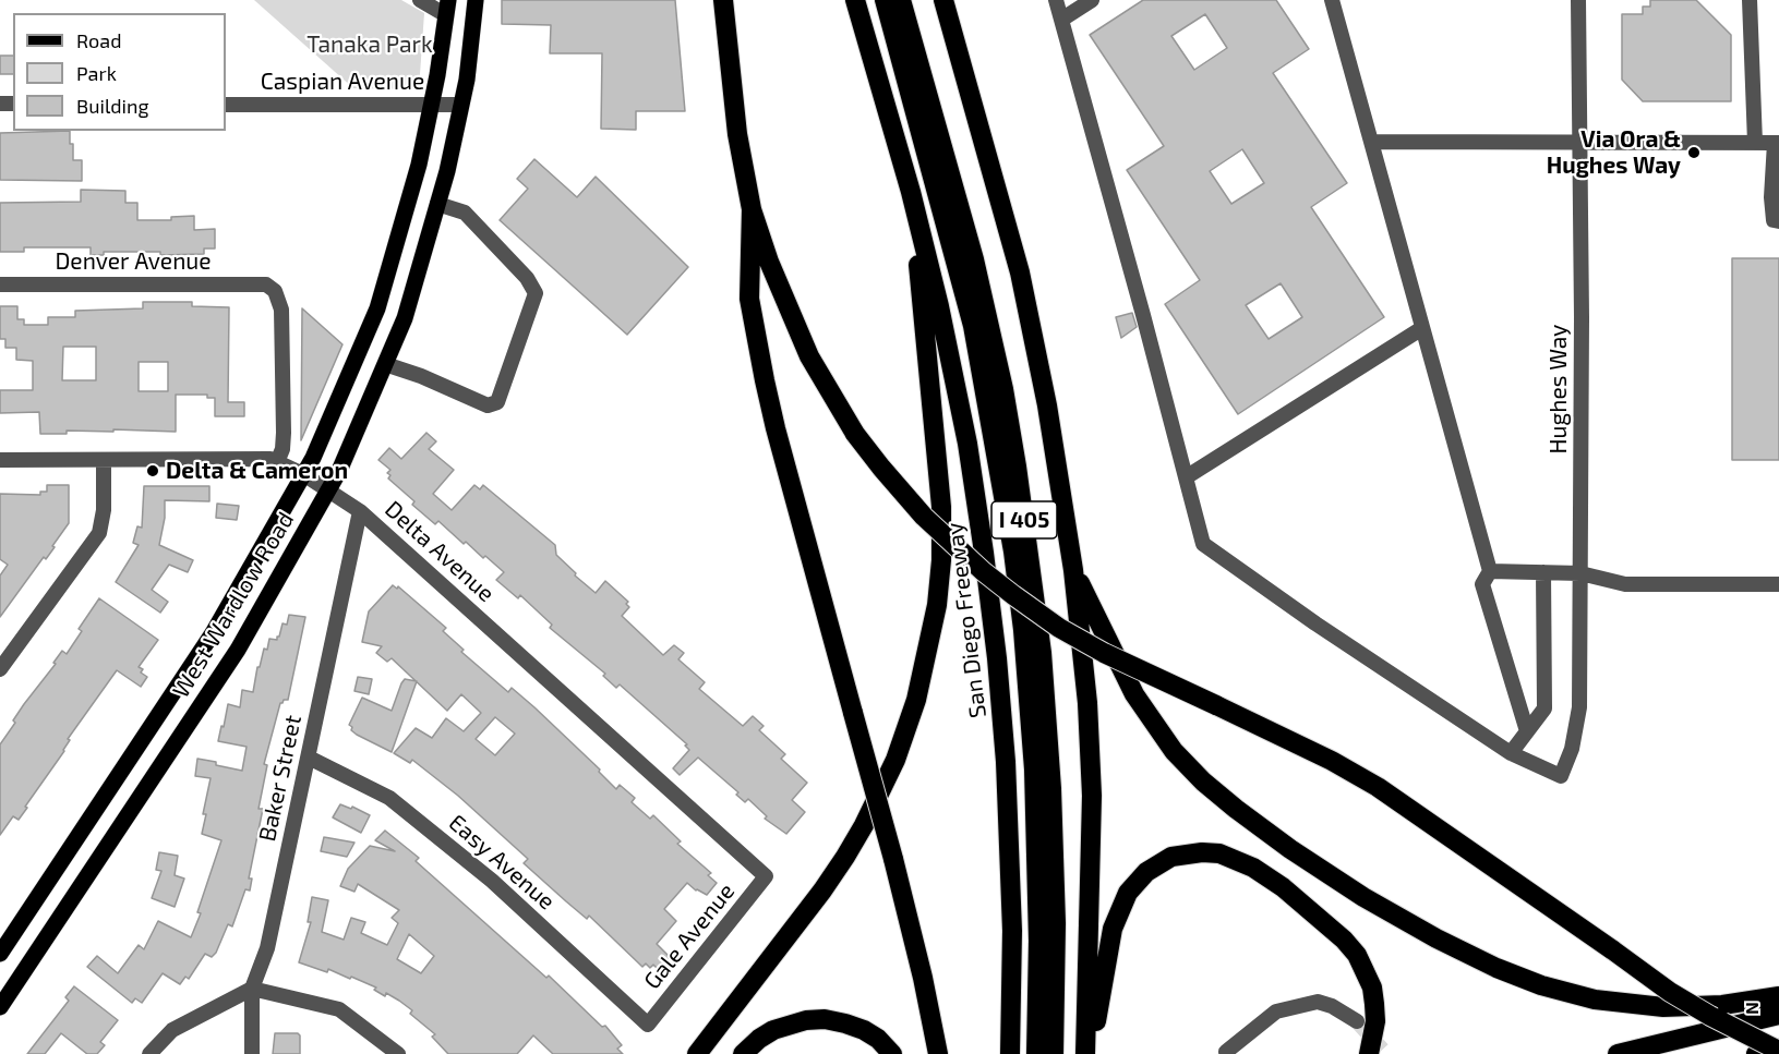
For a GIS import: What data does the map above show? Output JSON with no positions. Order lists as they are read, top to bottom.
{
  "streets": {
    "highway": ["I 405", "San Diego Freeway"],
    "main road": ["West Wardlow Road"],
    "street": [
      "Caspian Avenue",
      "Denver Avenue",
      "Hughes Way",
      "Delta Avenue",
      "Baker Street",
      "Easy Avenue",
      "Gale Avenue"
    ]
  },
  "crossings": [
    ["Caspian Avenue", "West Wardlow Road"],
    ["Denver Avenue", "Delta Avenue"],
    ["Delta Avenue", "West Wardlow Road"],
    ["Delta Avenue", "Baker Street"],
    ["Delta Avenue", "Gale Avenue"],
    ["Baker Street", "Easy Avenue"],
    ["Easy Avenue", "Gale Avenue"]
  ],
  "parks": ["Tanaka Park"],
  "places": ["Via Ora & Hughes Way", "Delta & Cameron"],
  "legend": ["Road", "Park", "Building"],
  "north": "right"
}
